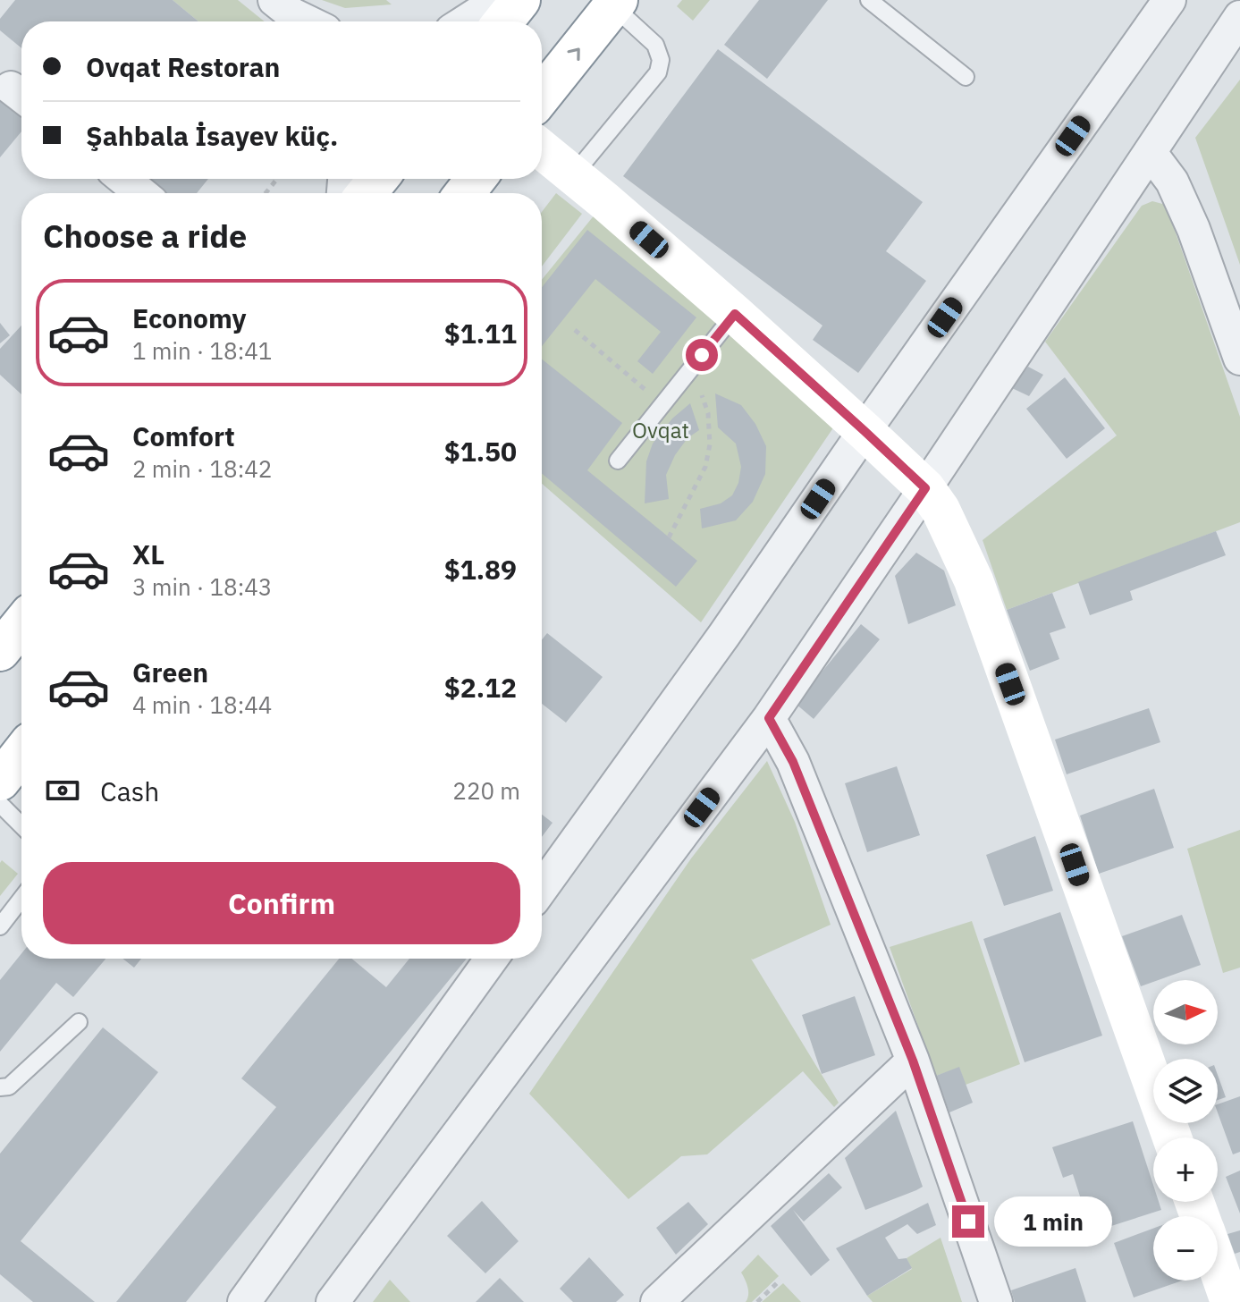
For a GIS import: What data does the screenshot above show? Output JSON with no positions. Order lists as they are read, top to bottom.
{
  "parks": ["Ovqat"],
  "north": "right",
  "page": {
    "banner": ["Ovqat Restoran", "Şahbala İsayev küç."],
    "heading": "Choose a ride",
    "list": [
      {
        "name": "Economy",
        "note": "1 min · 18:41",
        "value": "$1.11"
      },
      {
        "name": "Comfort",
        "note": "2 min · 18:42",
        "value": "$1.50"
      },
      {
        "name": "XL",
        "note": "3 min · 18:43",
        "value": "$1.89"
      },
      {
        "name": "Green",
        "note": "4 min · 18:44",
        "value": "$2.12"
      }
    ],
    "pay": ["Cash", "220 m"],
    "buttons": "Confirm",
    "map_buttons": ["+", "−"],
    "bubble": "1 min"
  }
}
